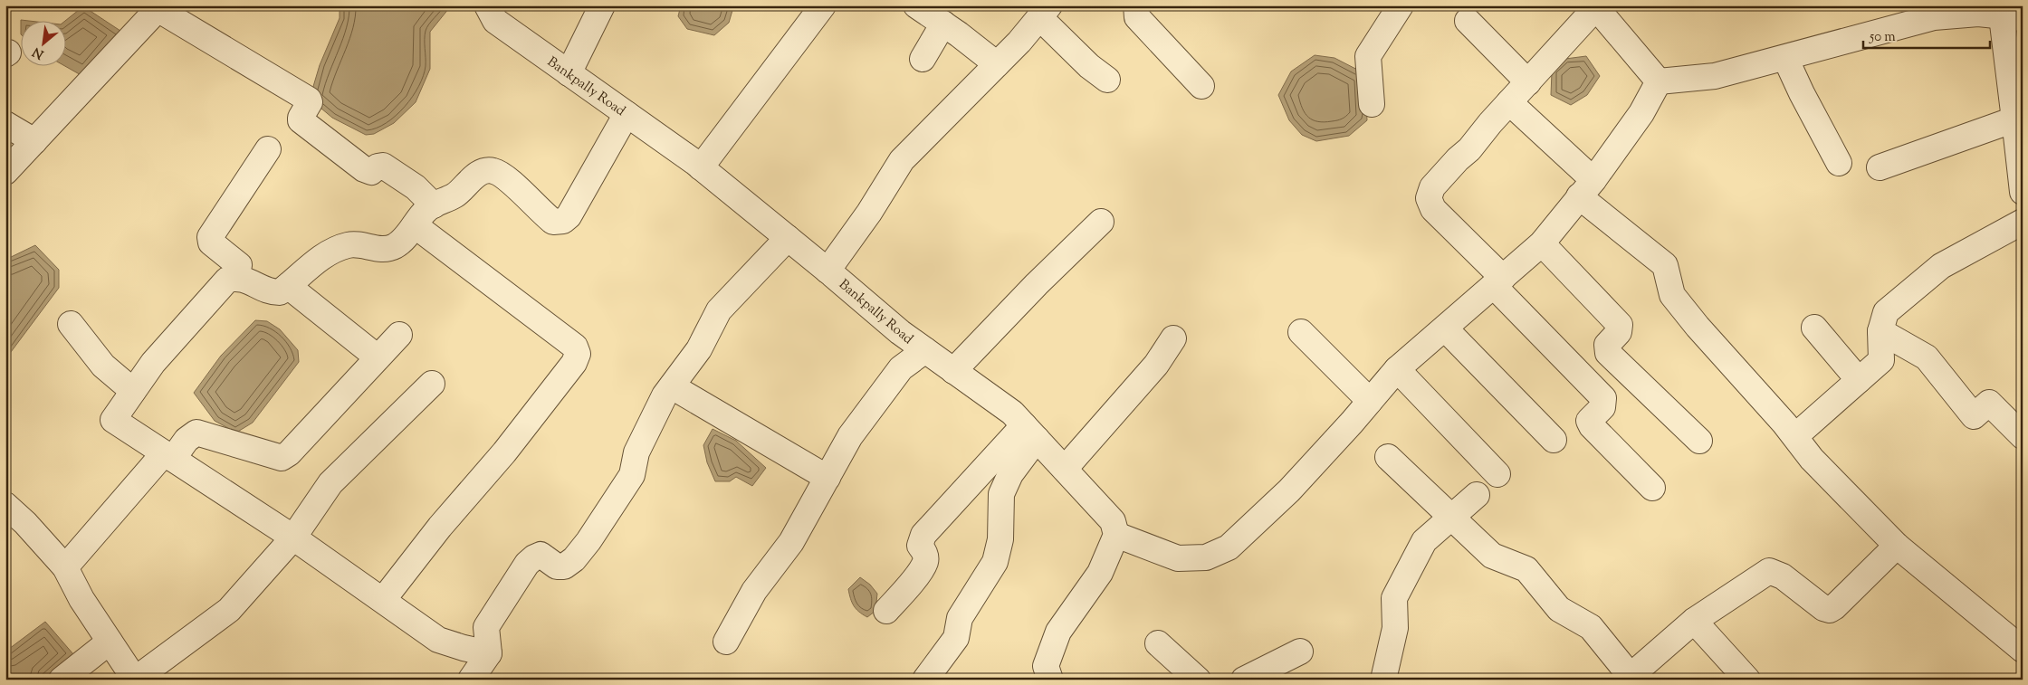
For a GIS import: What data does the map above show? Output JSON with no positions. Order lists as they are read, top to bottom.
{
  "streets": {
    "street": ["Bankpally Road"]
  },
  "scale_bar": "50 m",
  "north": "bottom left"
}
